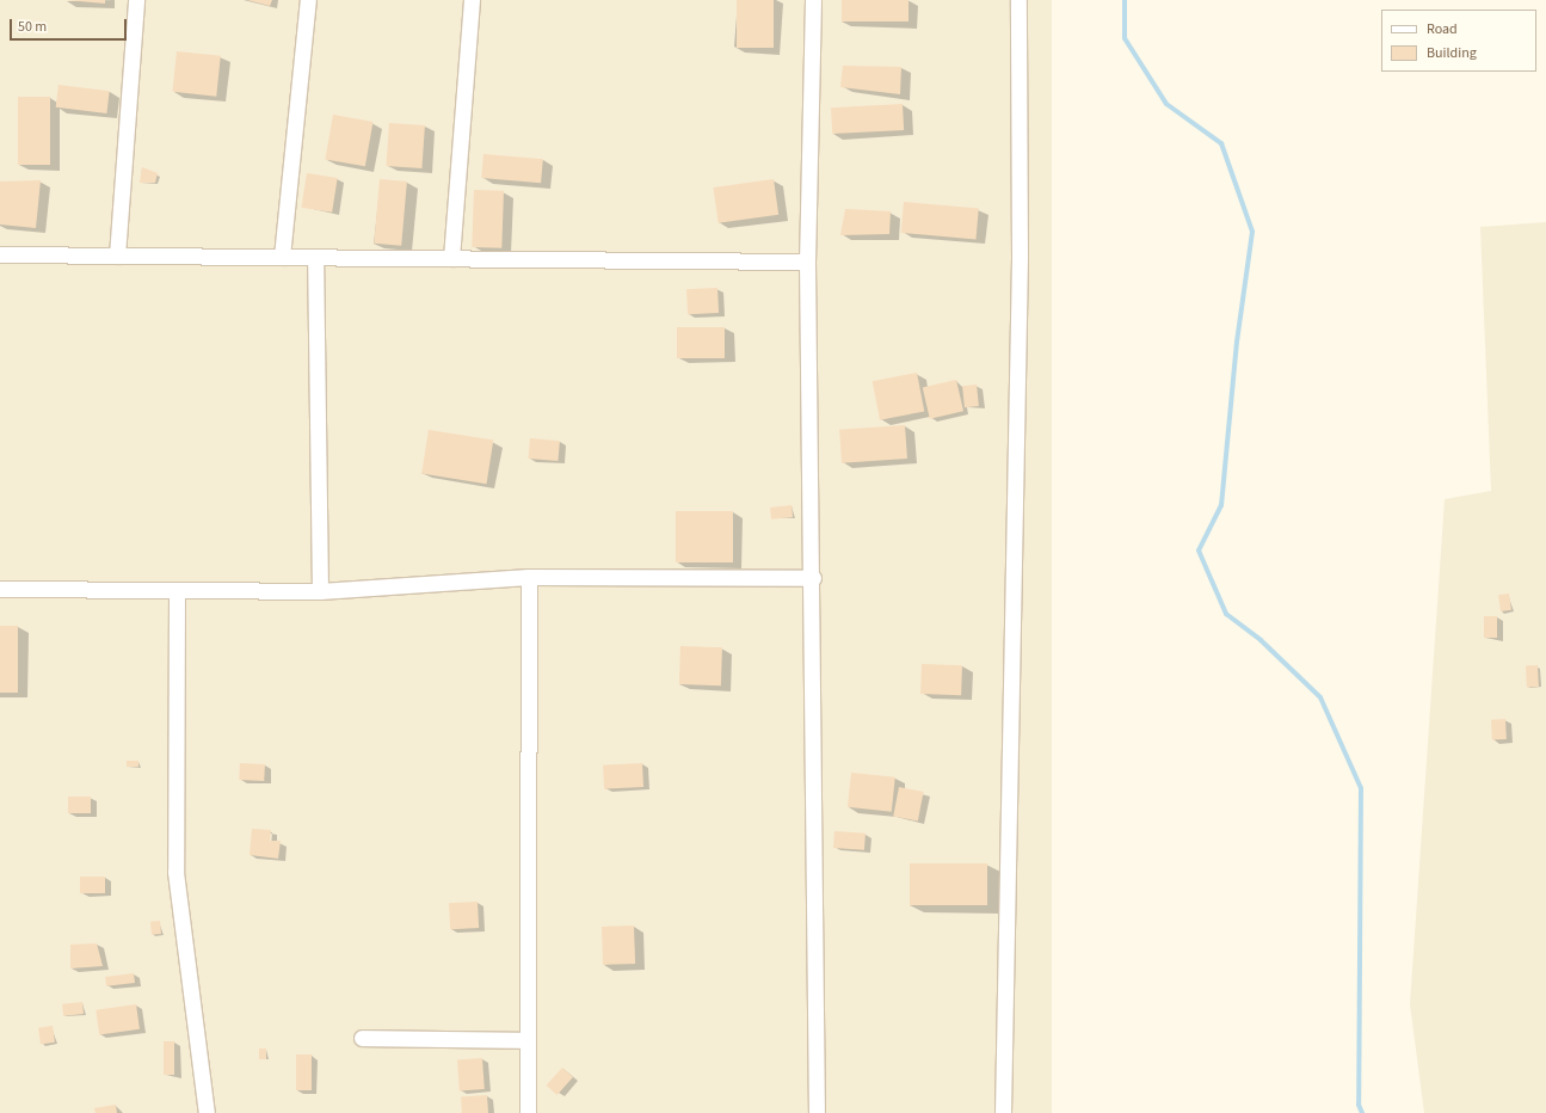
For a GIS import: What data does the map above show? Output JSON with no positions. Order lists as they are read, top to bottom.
{
  "legend": ["Road", "Building"],
  "scale_bar": "50 m"
}
